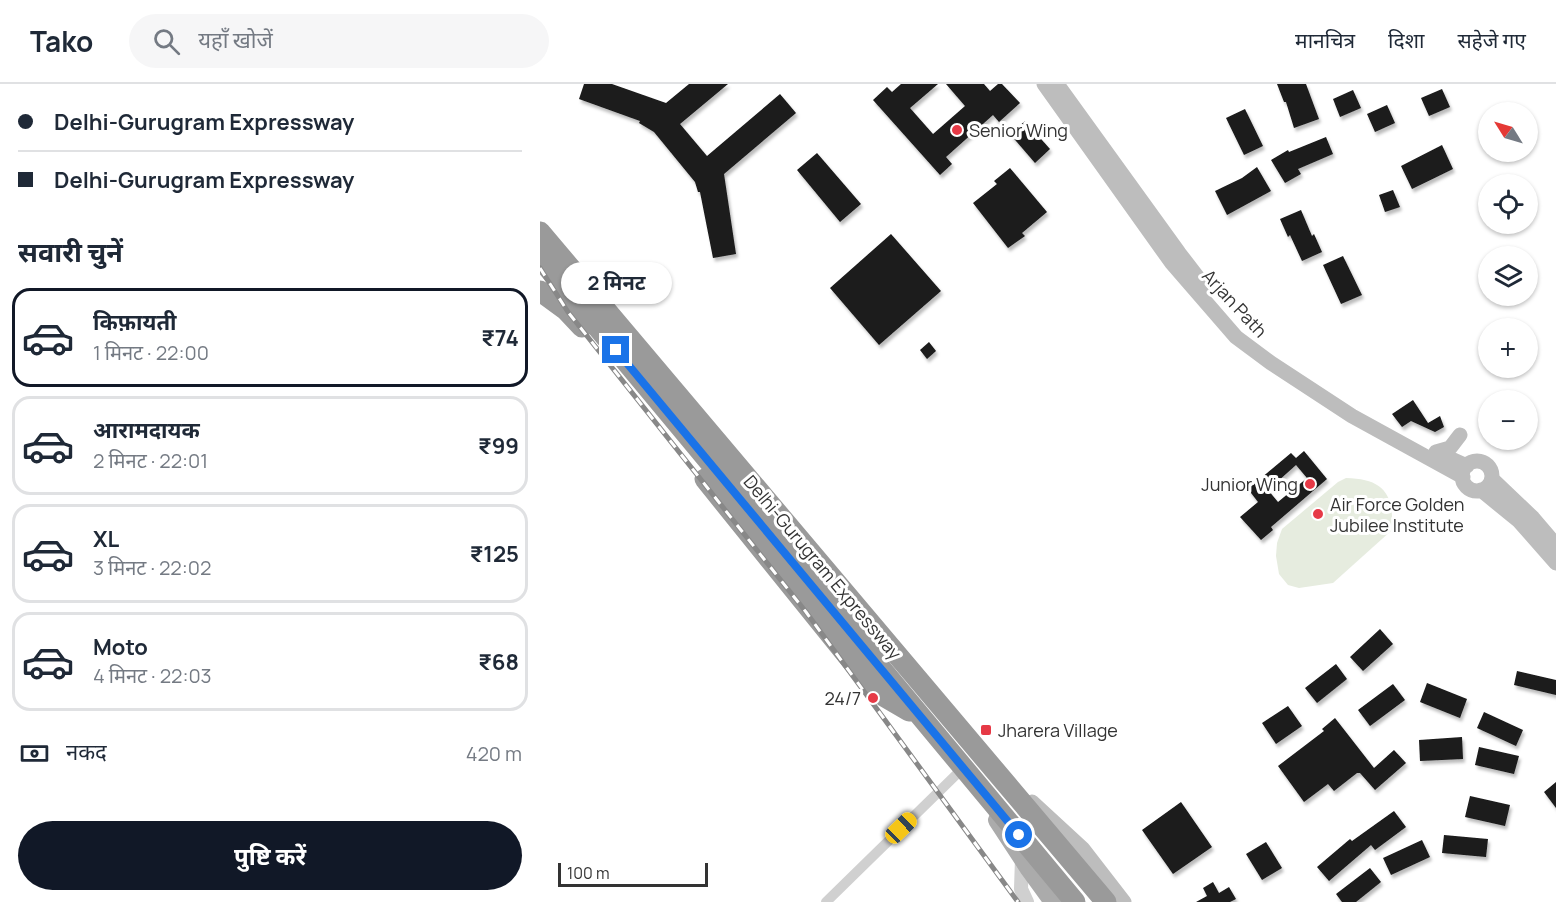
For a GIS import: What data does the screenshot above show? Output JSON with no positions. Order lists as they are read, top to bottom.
{
  "streets": {
    "highway": ["Delhi-Gurugram Expressway"],
    "main road": ["Arjan Path"]
  },
  "places": {
    "other": [
      "Senior Wing",
      "Junior Wing",
      "Air Force Golden Jubilee Institute",
      "24/7"
    ],
    "transit": ["Jharera Village"]
  },
  "scale_bar": "100 m",
  "north": "top left",
  "page": {
    "header": "Tako",
    "search": "यहाँ खोजें",
    "nav": ["मानचित्र", "दिशा", "सहेजे गए"],
    "banner": ["Delhi-Gurugram Expressway", "Delhi-Gurugram Expressway"],
    "map_buttons": ["+", "−"],
    "heading": "सवारी चुनें",
    "bubble": "2 मिनट",
    "list": [
      {
        "name": "किफ़ायती",
        "note": "1 मिनट · 22:00",
        "value": "₹74"
      },
      {
        "name": "आरामदायक",
        "note": "2 मिनट · 22:01",
        "value": "₹99"
      },
      {
        "name": "XL",
        "note": "3 मिनट · 22:02",
        "value": "₹125"
      },
      {
        "name": "Moto",
        "note": "4 मिनट · 22:03",
        "value": "₹68"
      }
    ],
    "pay": ["नकद", "420 m"],
    "buttons": "पुष्टि करें",
    "scale": "100 m"
  }
}
